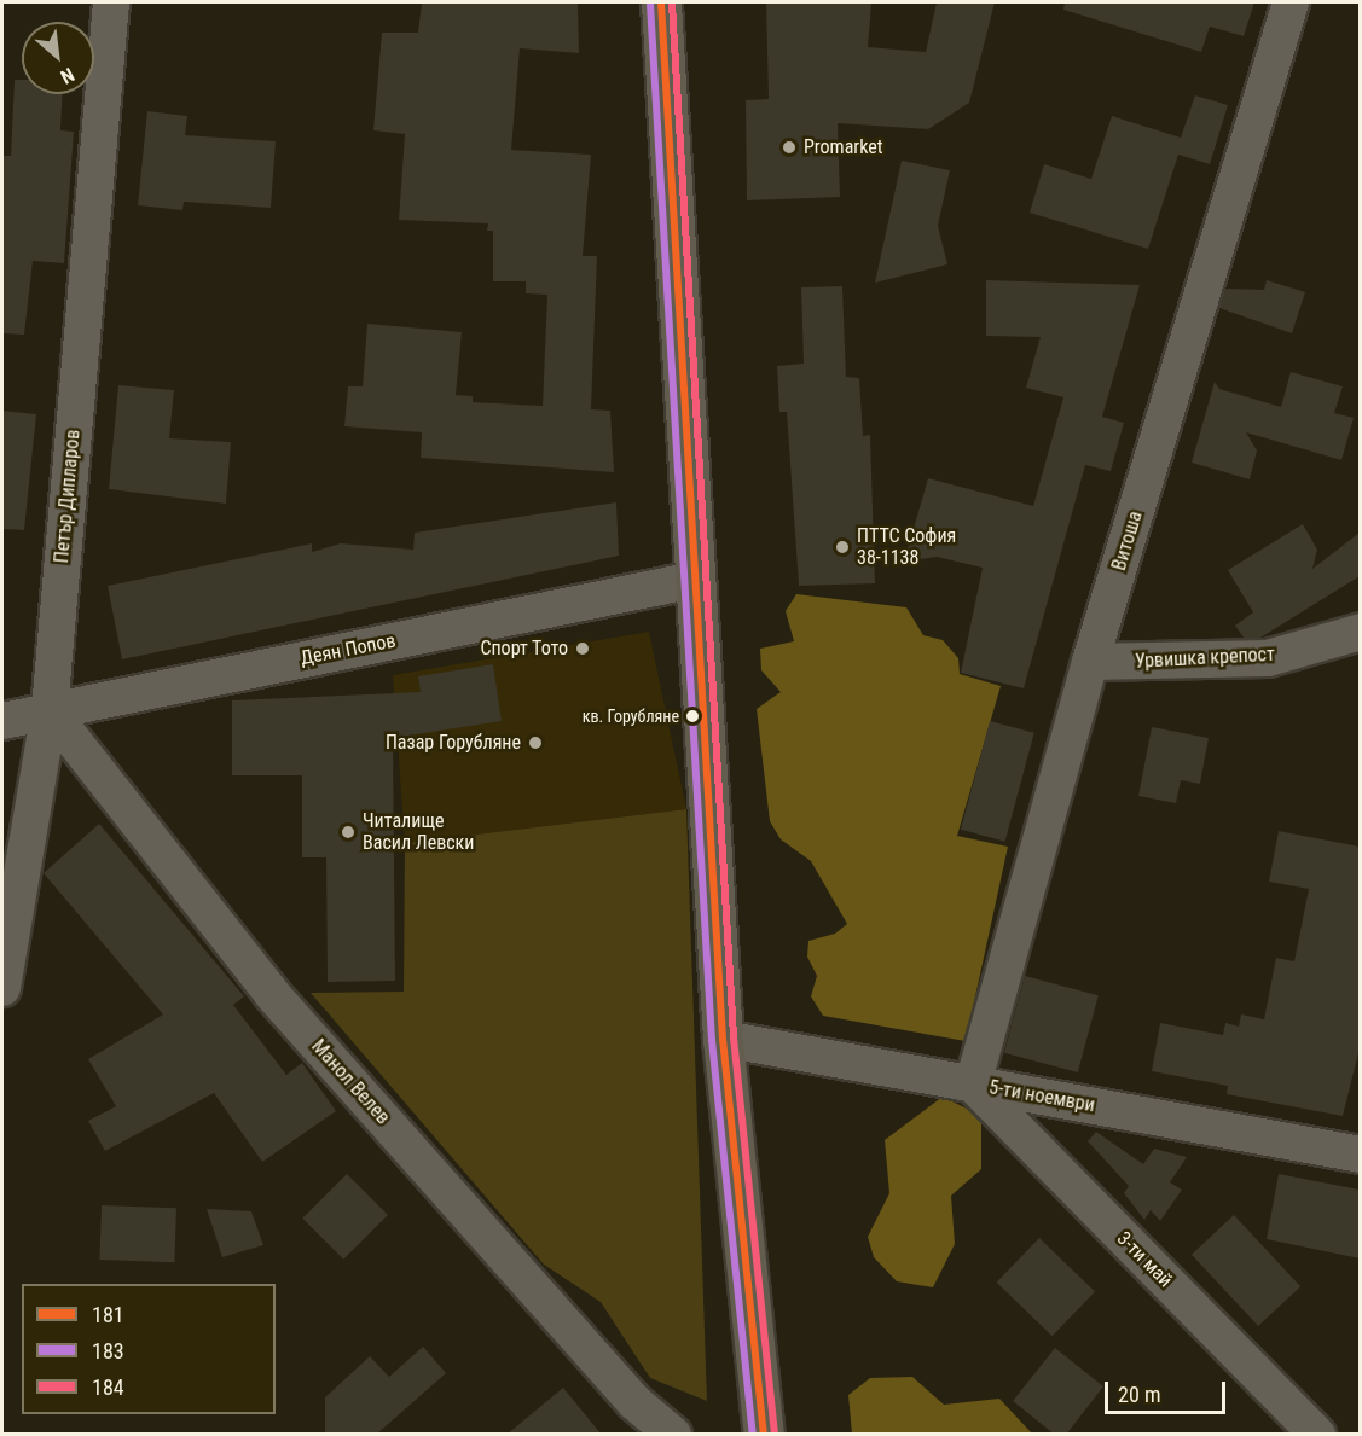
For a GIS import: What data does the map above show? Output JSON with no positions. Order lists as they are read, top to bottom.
{
  "streets": {
    "street": [
      "Петър Дипларов",
      "Витоша",
      "Деян Попов",
      "Урвишка крепост",
      "Манол Велев",
      "5-ти ноември",
      "3-ти май"
    ]
  },
  "crossings": [
    ["Петър Дипларов", "Деян Попов"],
    ["Петър Дипларов", "Манол Велев"],
    ["Витоша", "Урвишка крепост"],
    ["Витоша", "5-ти ноември"],
    ["Витоша", "3-ти май"],
    ["Деян Попов", "Манол Велев"],
    ["5-ти ноември", "3-ти май"]
  ],
  "places": [
    "Promarket",
    "ПТТС София 38-1138",
    "Спорт Тото",
    "кв. Горубляне",
    "Пазар Горубляне",
    "Читалище Васил Левски"
  ],
  "lines": ["transit line 181", "transit line 184", "transit line 183"],
  "legend": ["181", "183", "184"],
  "scale_bar": "20 m",
  "north": "bottom right"
}
